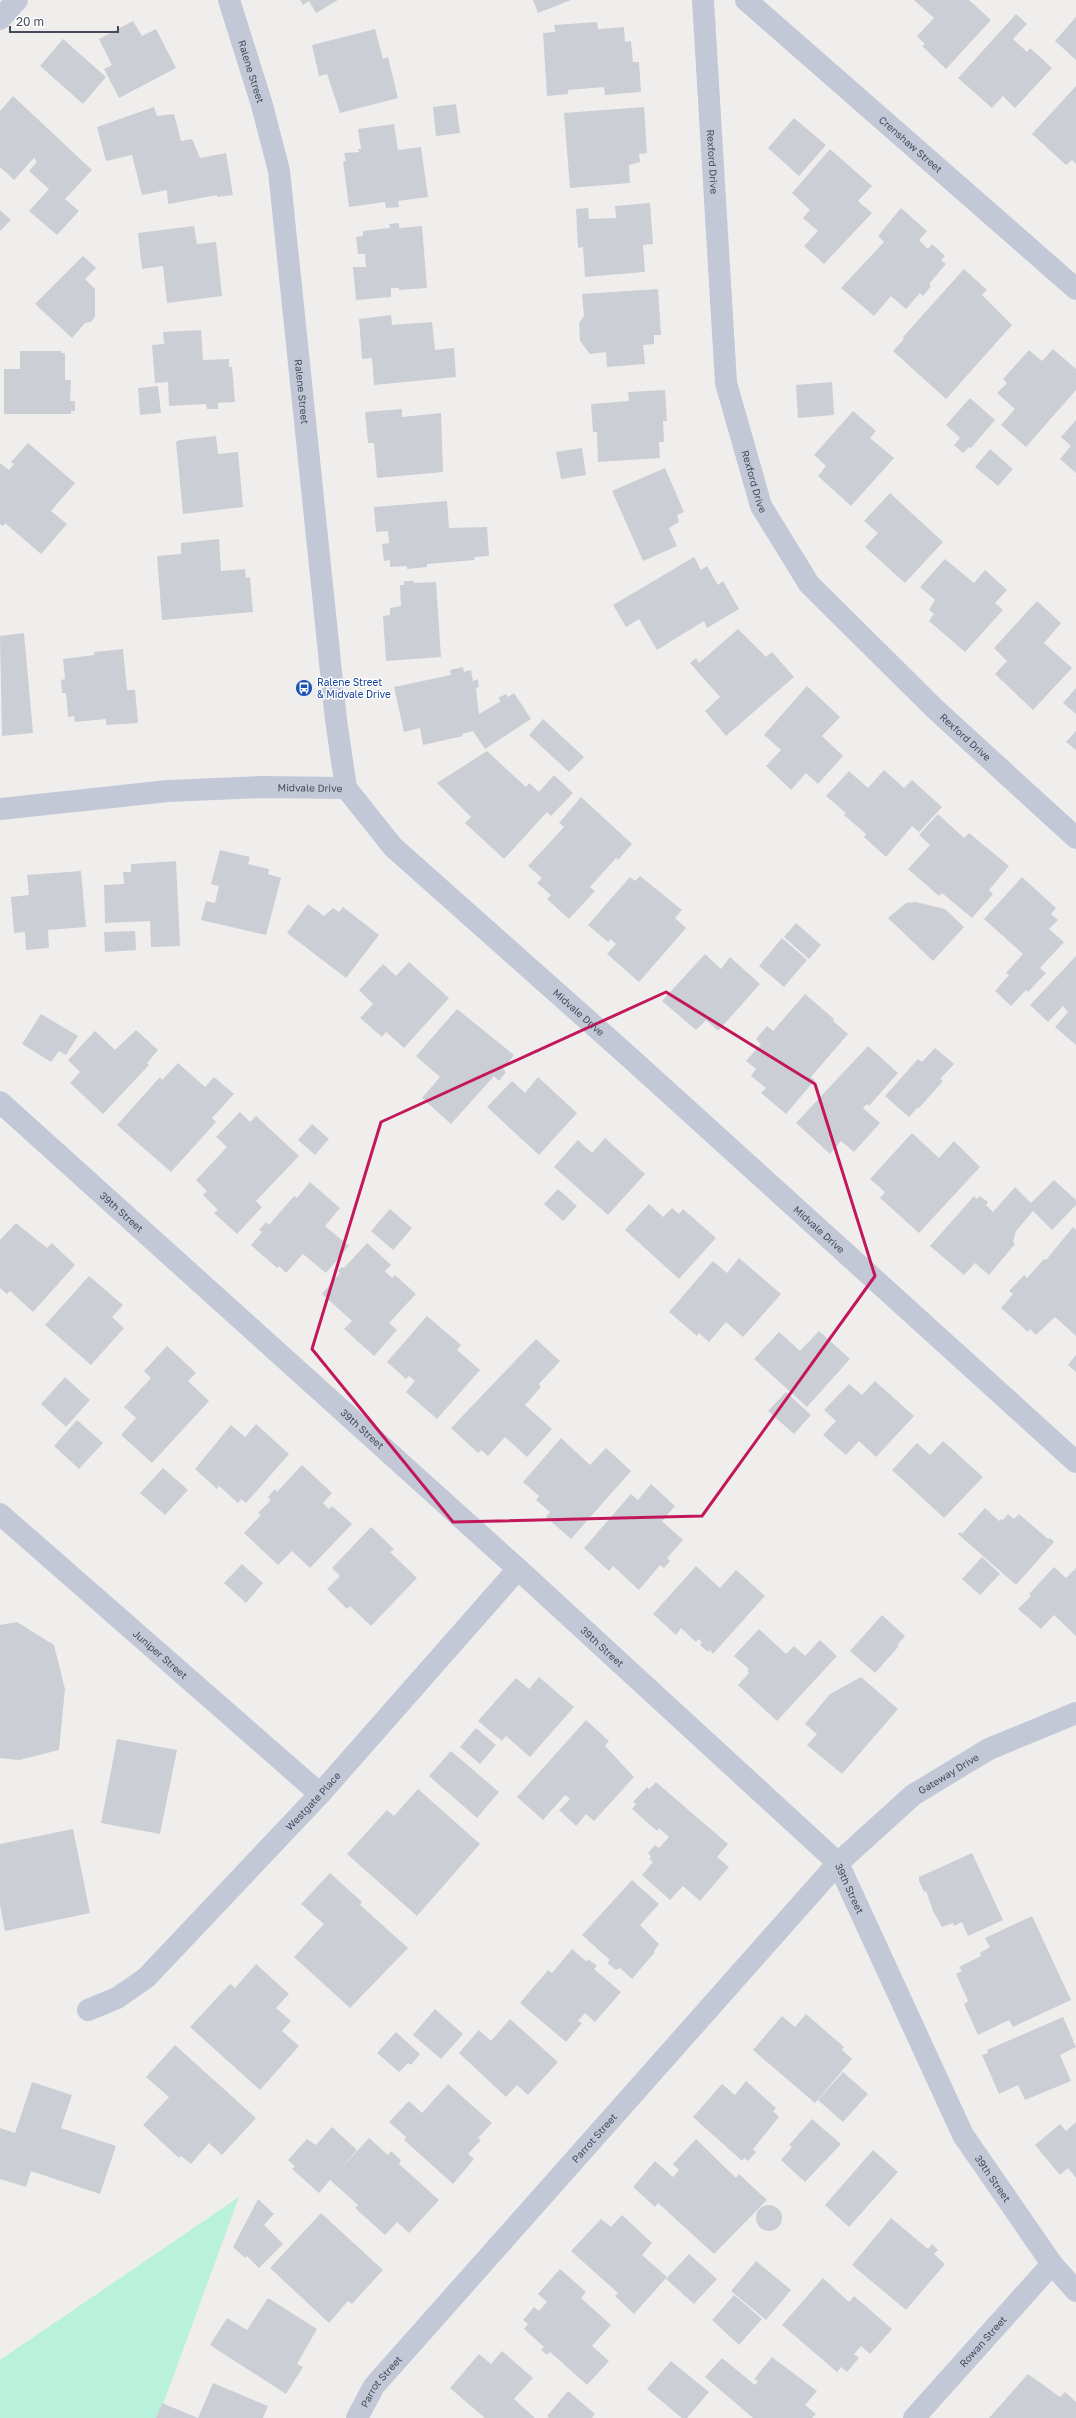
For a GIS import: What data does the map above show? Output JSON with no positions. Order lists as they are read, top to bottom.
{
  "streets": {
    "street": [
      "Ralene Street",
      "Crenshaw Street",
      "Rexford Drive",
      "Midvale Drive",
      "39th Street",
      "Juniper Street",
      "Gateway Drive",
      "Westgate Place",
      "Parrot Street",
      "Rowan Street"
    ]
  },
  "crossings": [
    ["Ralene Street", "Midvale Drive"],
    ["39th Street", "Gateway Drive"],
    ["39th Street", "Westgate Place"],
    ["39th Street", "Parrot Street"],
    ["39th Street", "Rowan Street"],
    ["Juniper Street", "Westgate Place"],
    ["Gateway Drive", "Parrot Street"]
  ],
  "places": {
    "bus stop": ["Ralene Street & Midvale Drive"]
  },
  "scale_bar": "20 m"
}
